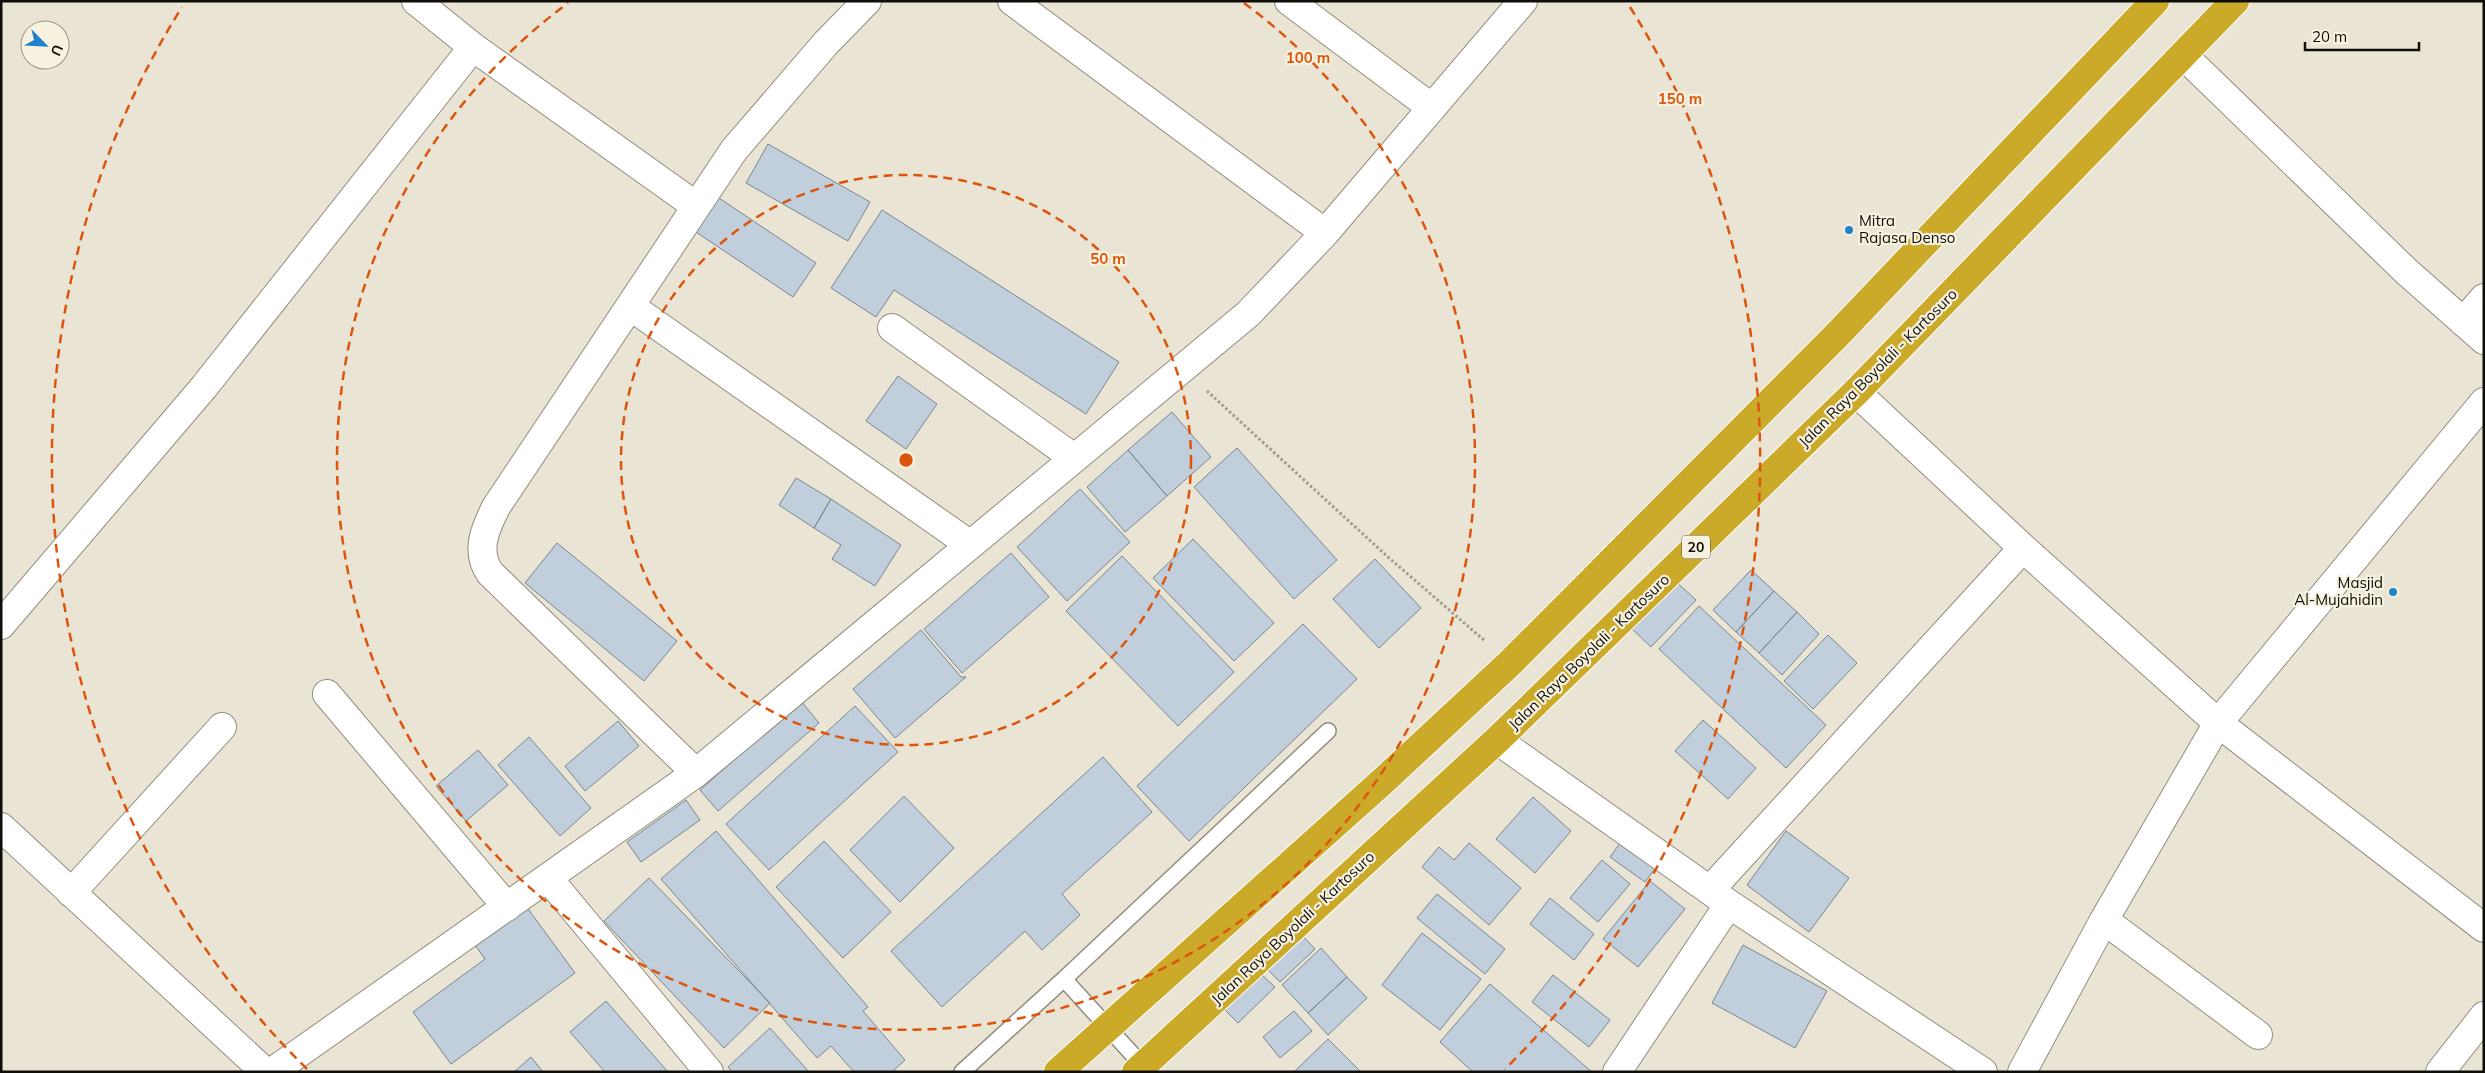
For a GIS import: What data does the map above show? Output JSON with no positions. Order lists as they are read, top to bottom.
{
  "streets": {
    "highway": ["Jalan Raya Boyolali - Kartosuro", "20"]
  },
  "places": ["Mitra Rajasa Denso", "Masjid Al-Mujahidin"],
  "scale_bar": "20 m",
  "north": "bottom right",
  "rings": ["100 m", "150 m", "50 m"]
}
